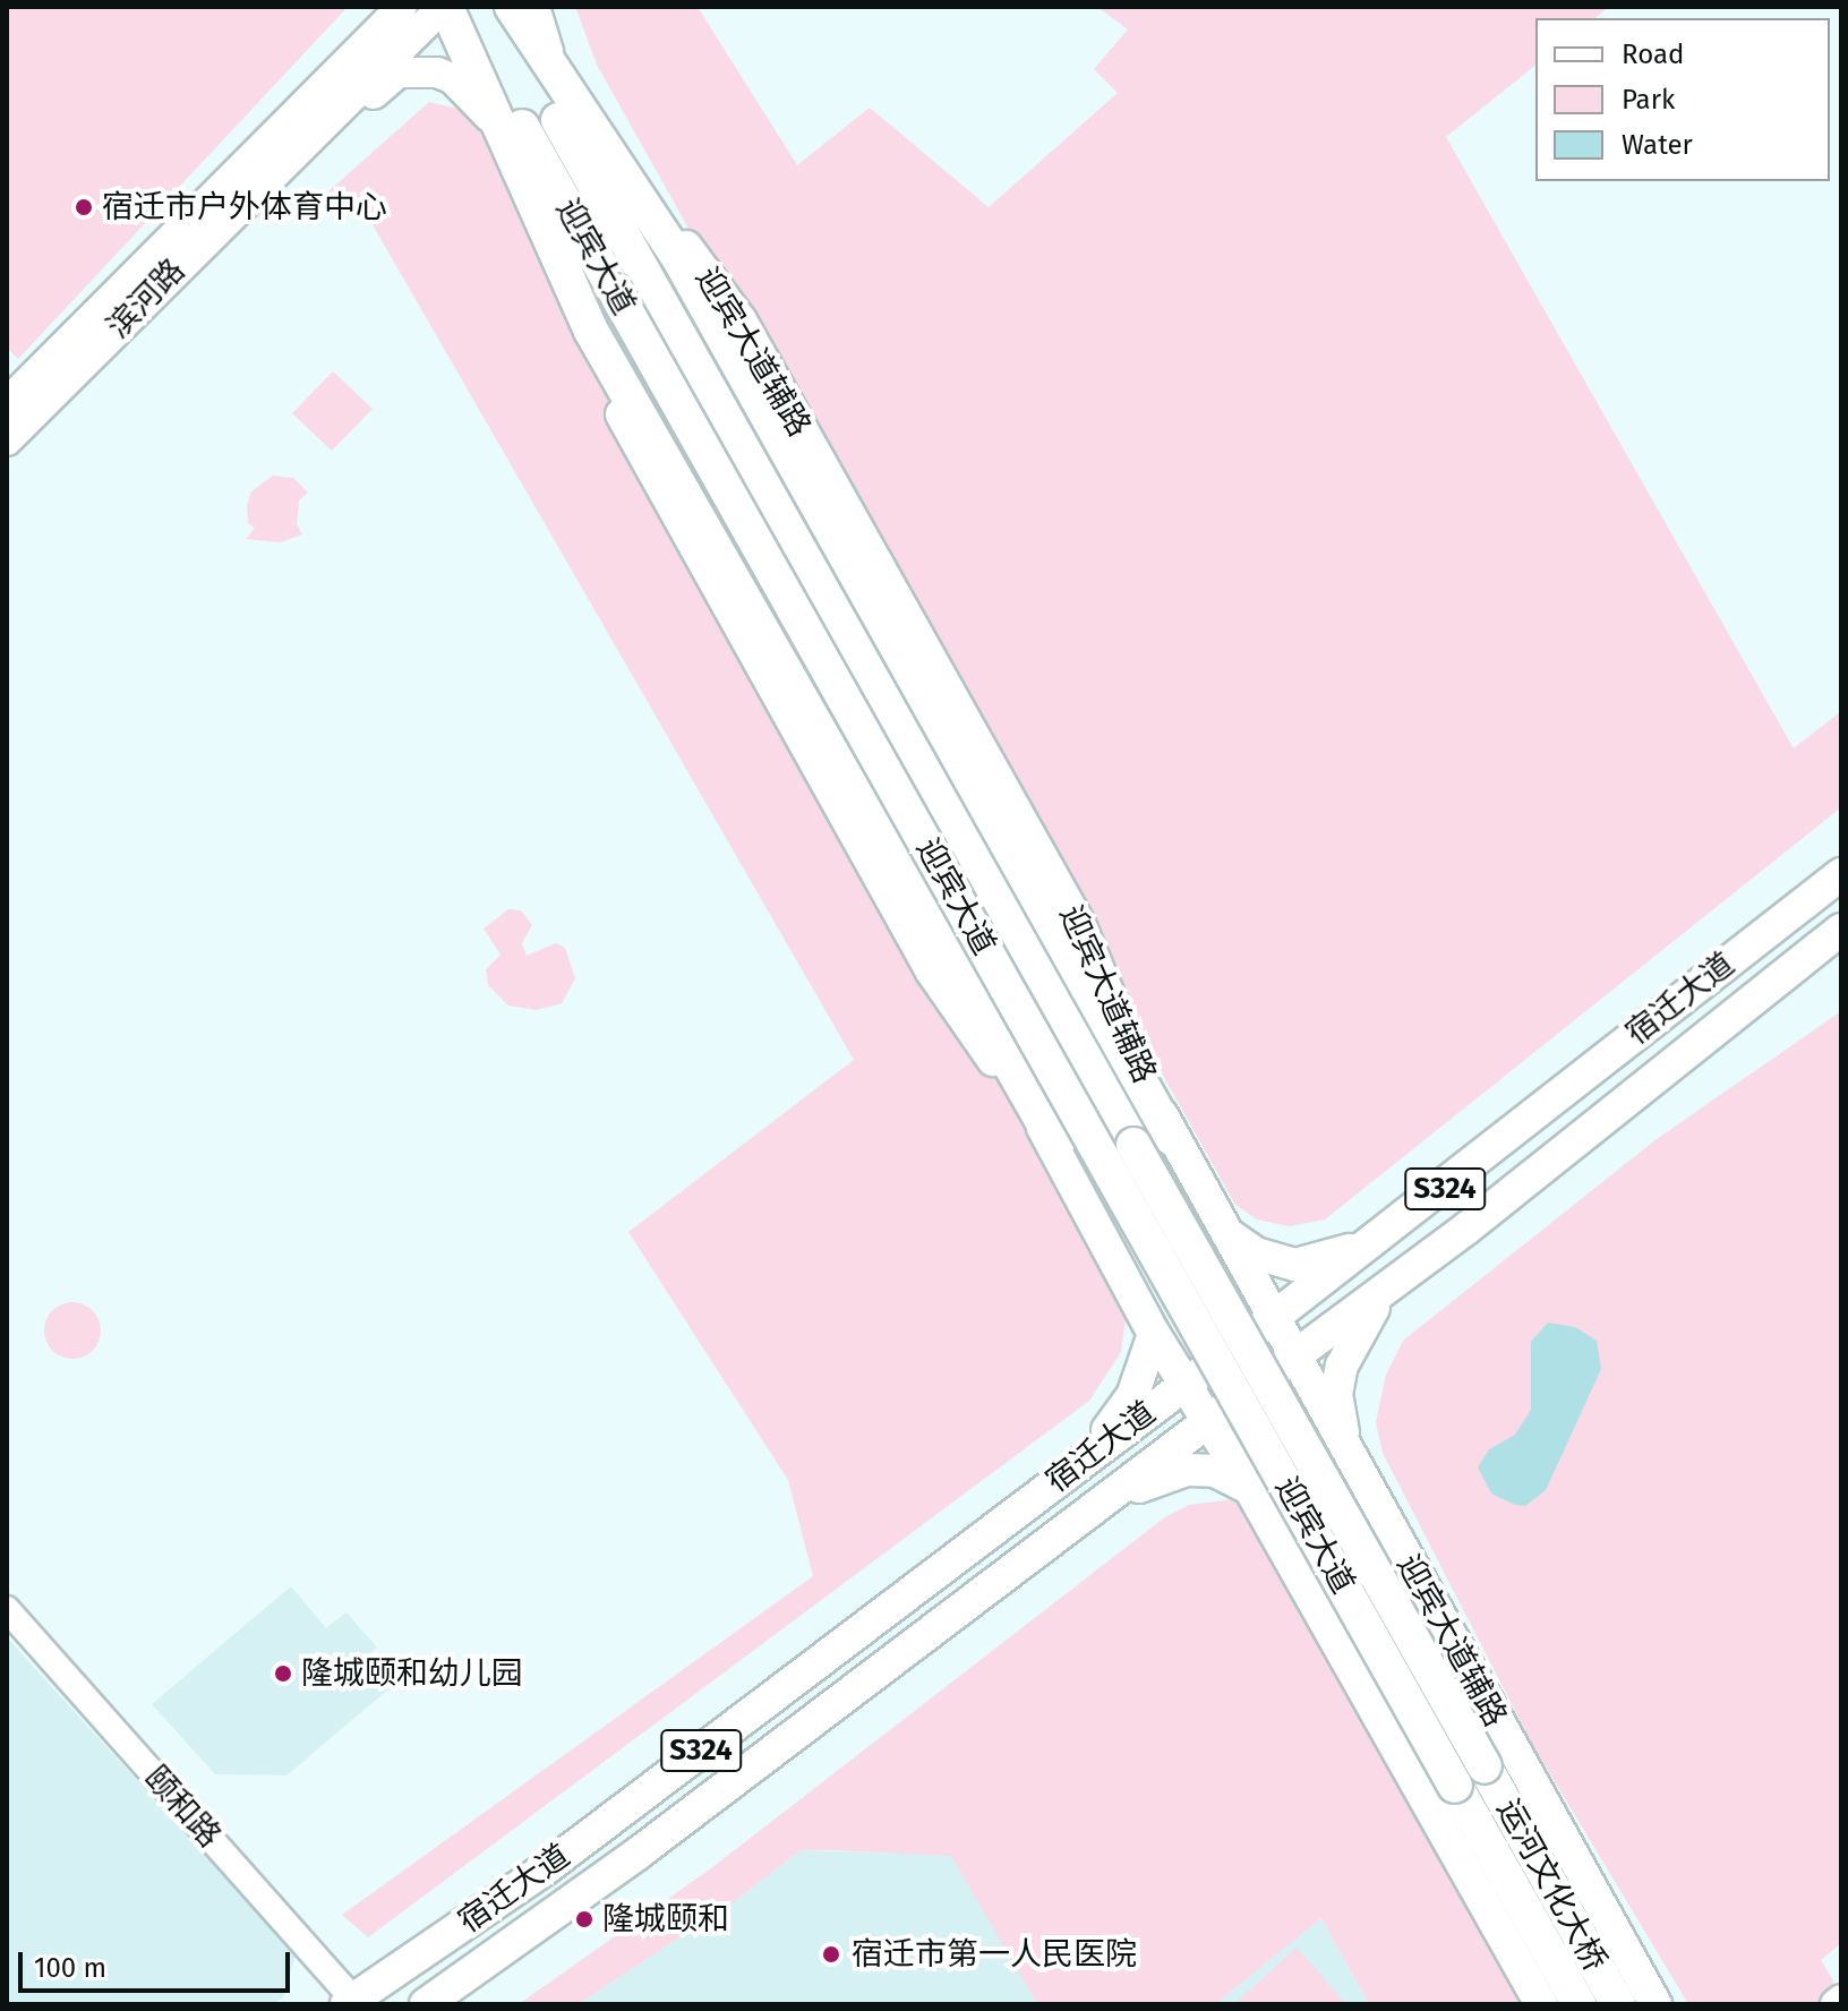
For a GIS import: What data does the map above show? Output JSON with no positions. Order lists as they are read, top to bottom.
{
  "streets": {
    "highway": ["迎宾大道", "运河文化大桥"],
    "main road": [
      "滨河路",
      "迎宾大道辅路",
      "宿迁大道",
      "S324"
    ],
    "street": ["颐和路"]
  },
  "crossings": [
    ["迎宾大道", "滨河路"],
    ["迎宾大道", "迎宾大道辅路"],
    ["迎宾大道", "运河文化大桥"],
    ["迎宾大道辅路", "宿迁大道"],
    ["迎宾大道辅路", "运河文化大桥"],
    ["宿迁大道", "颐和路"]
  ],
  "places": [
    "宿迁市户外体育中心",
    "隆城颐和幼儿园",
    "隆城颐和",
    "宿迁市第一人民医院"
  ],
  "legend": ["Road", "Park", "Water"],
  "scale_bar": "100 m"
}
